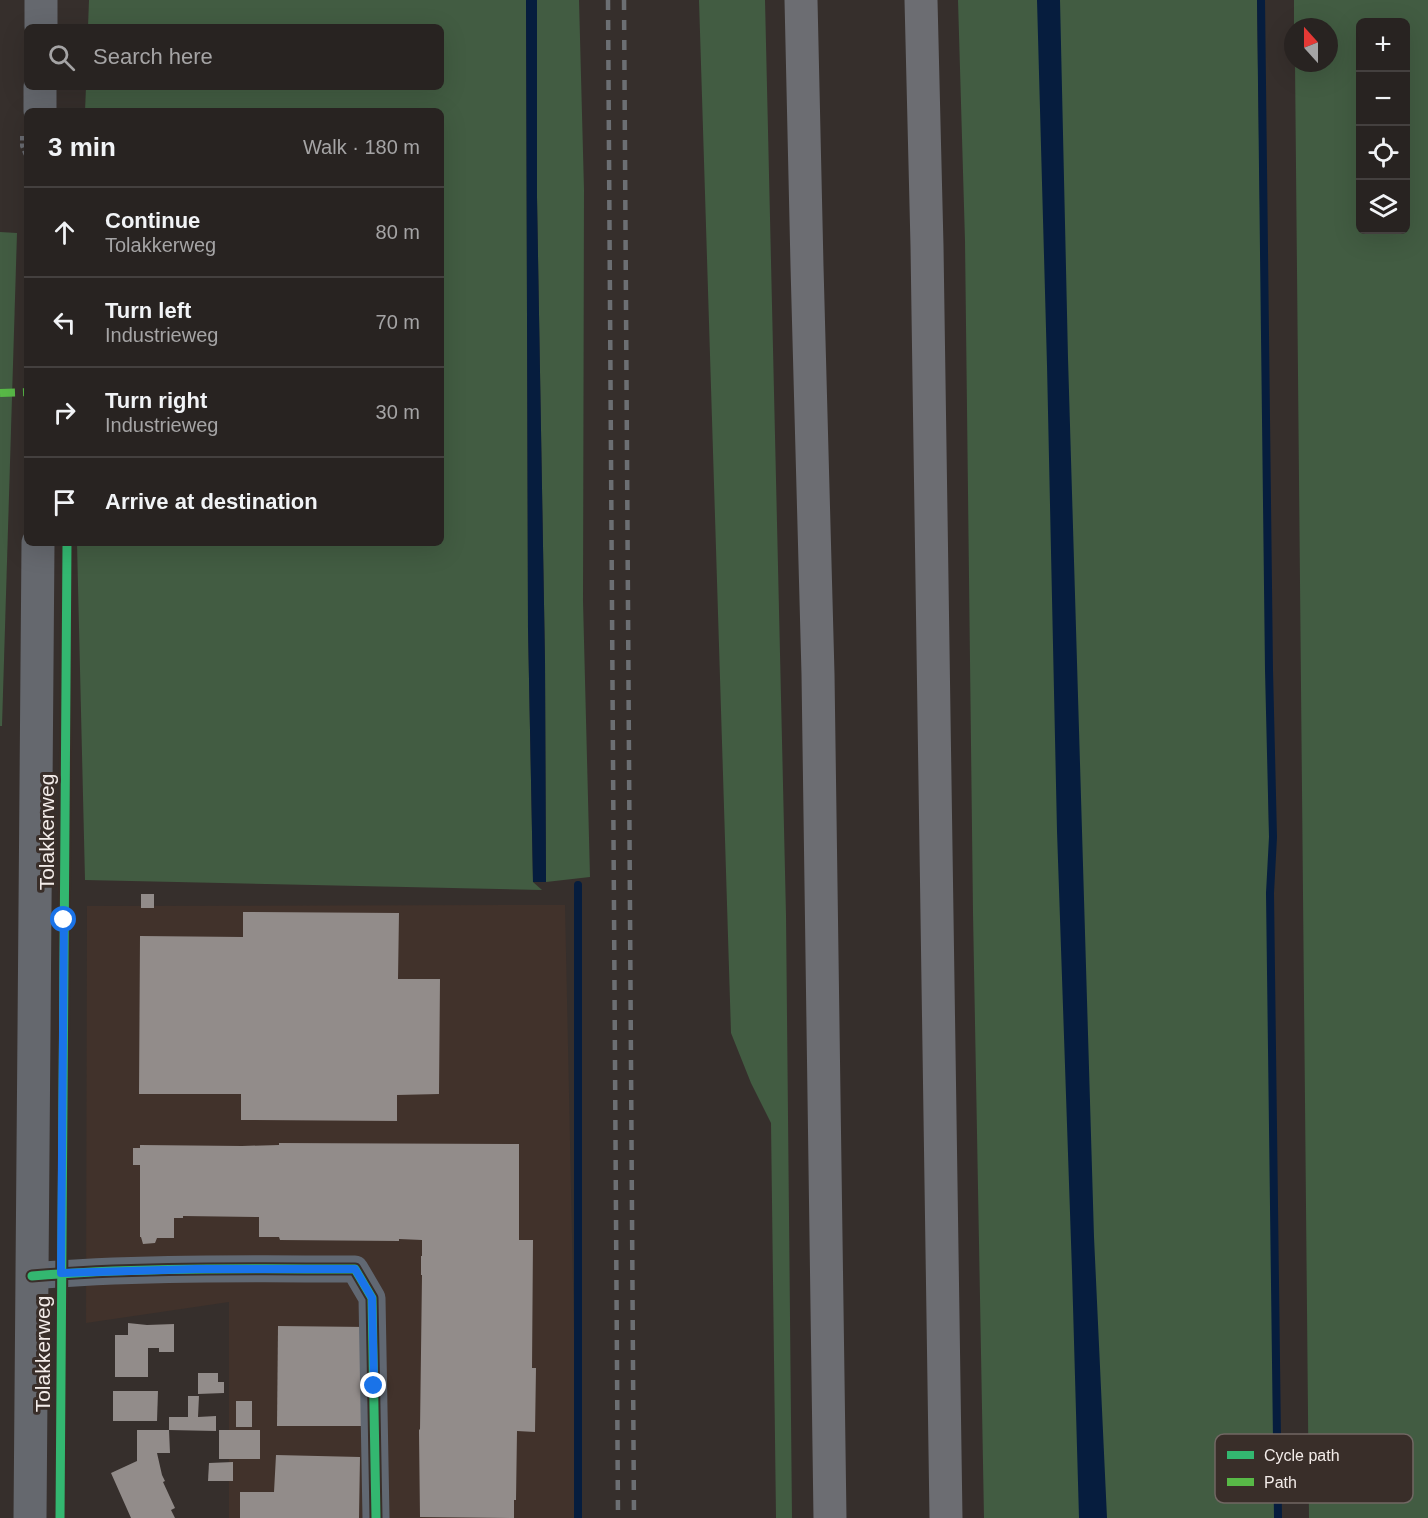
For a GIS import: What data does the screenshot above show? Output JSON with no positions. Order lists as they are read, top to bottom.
{
  "streets": {
    "main road": ["Tolakkerweg"]
  },
  "legend": ["Cycle path", "Path"],
  "north": "top",
  "page": {
    "map_buttons": ["+", "−"],
    "search": "Search here",
    "heading": ["3 min", "Walk · 180 m"],
    "list": [
      ["Continue", "Tolakkerweg", "80 m"],
      ["Turn left", "Industrieweg", "70 m"],
      ["Turn right", "Industrieweg", "30 m"],
      "Arrive at destination"
    ]
  }
}
